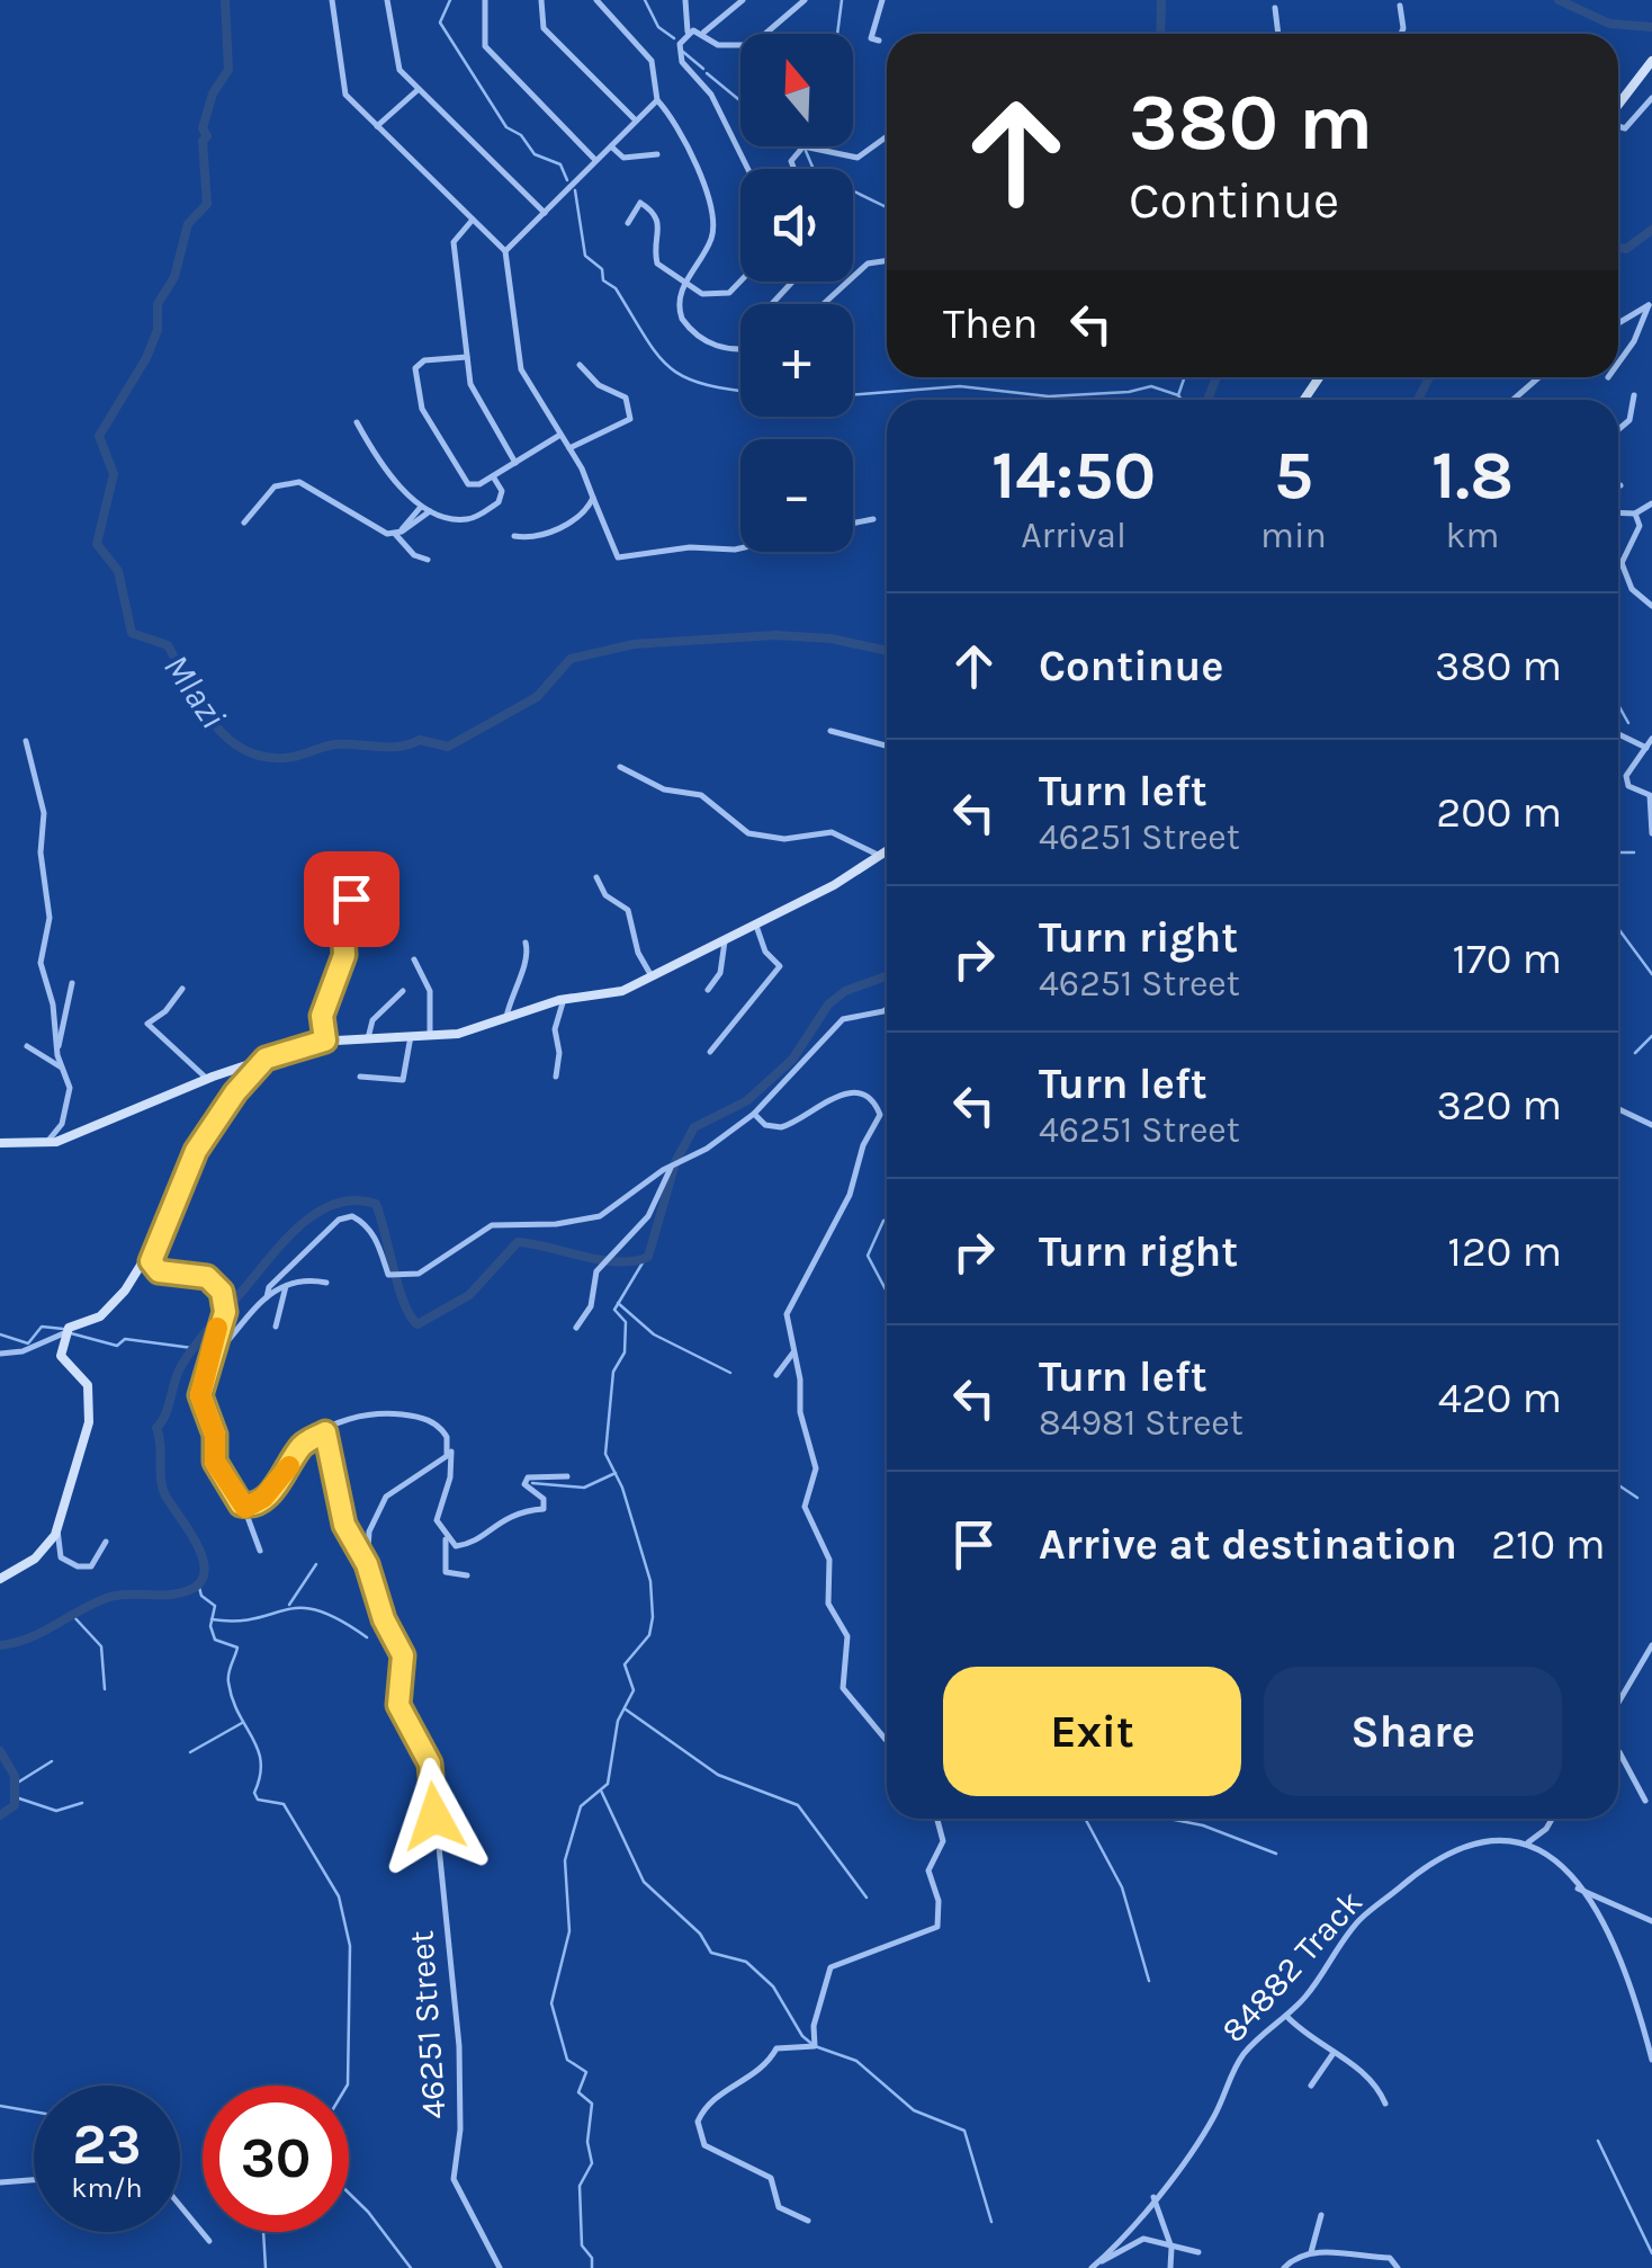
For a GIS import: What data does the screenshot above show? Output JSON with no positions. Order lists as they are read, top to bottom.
{
  "streets": {
    "street": ["84882 Track", "46251 Street"]
  },
  "water": ["Mlazi"],
  "north": "top",
  "page": {
    "map_buttons": ["+", "−"],
    "turn": ["380 m", "Continue"],
    "then": "Then",
    "eta": [
      "14:50",
      "Arrival",
      "5",
      "min",
      "1.8",
      "km"
    ],
    "list": [
      {
        "name": "Continue",
        "value": "380 m"
      },
      {
        "name": "Turn left",
        "note": "46251 Street",
        "value": "200 m"
      },
      {
        "name": "Turn right",
        "note": "46251 Street",
        "value": "170 m"
      },
      {
        "name": "Turn left",
        "note": "46251 Street",
        "value": "320 m"
      },
      {
        "name": "Turn right",
        "value": "120 m"
      },
      {
        "name": "Turn left",
        "note": "84981 Street",
        "value": "420 m"
      },
      {
        "name": "Arrive at destination",
        "value": "210 m"
      }
    ],
    "buttons": ["Exit", "Share"],
    "speed": "23 km/h",
    "limit": "30"
  }
}
